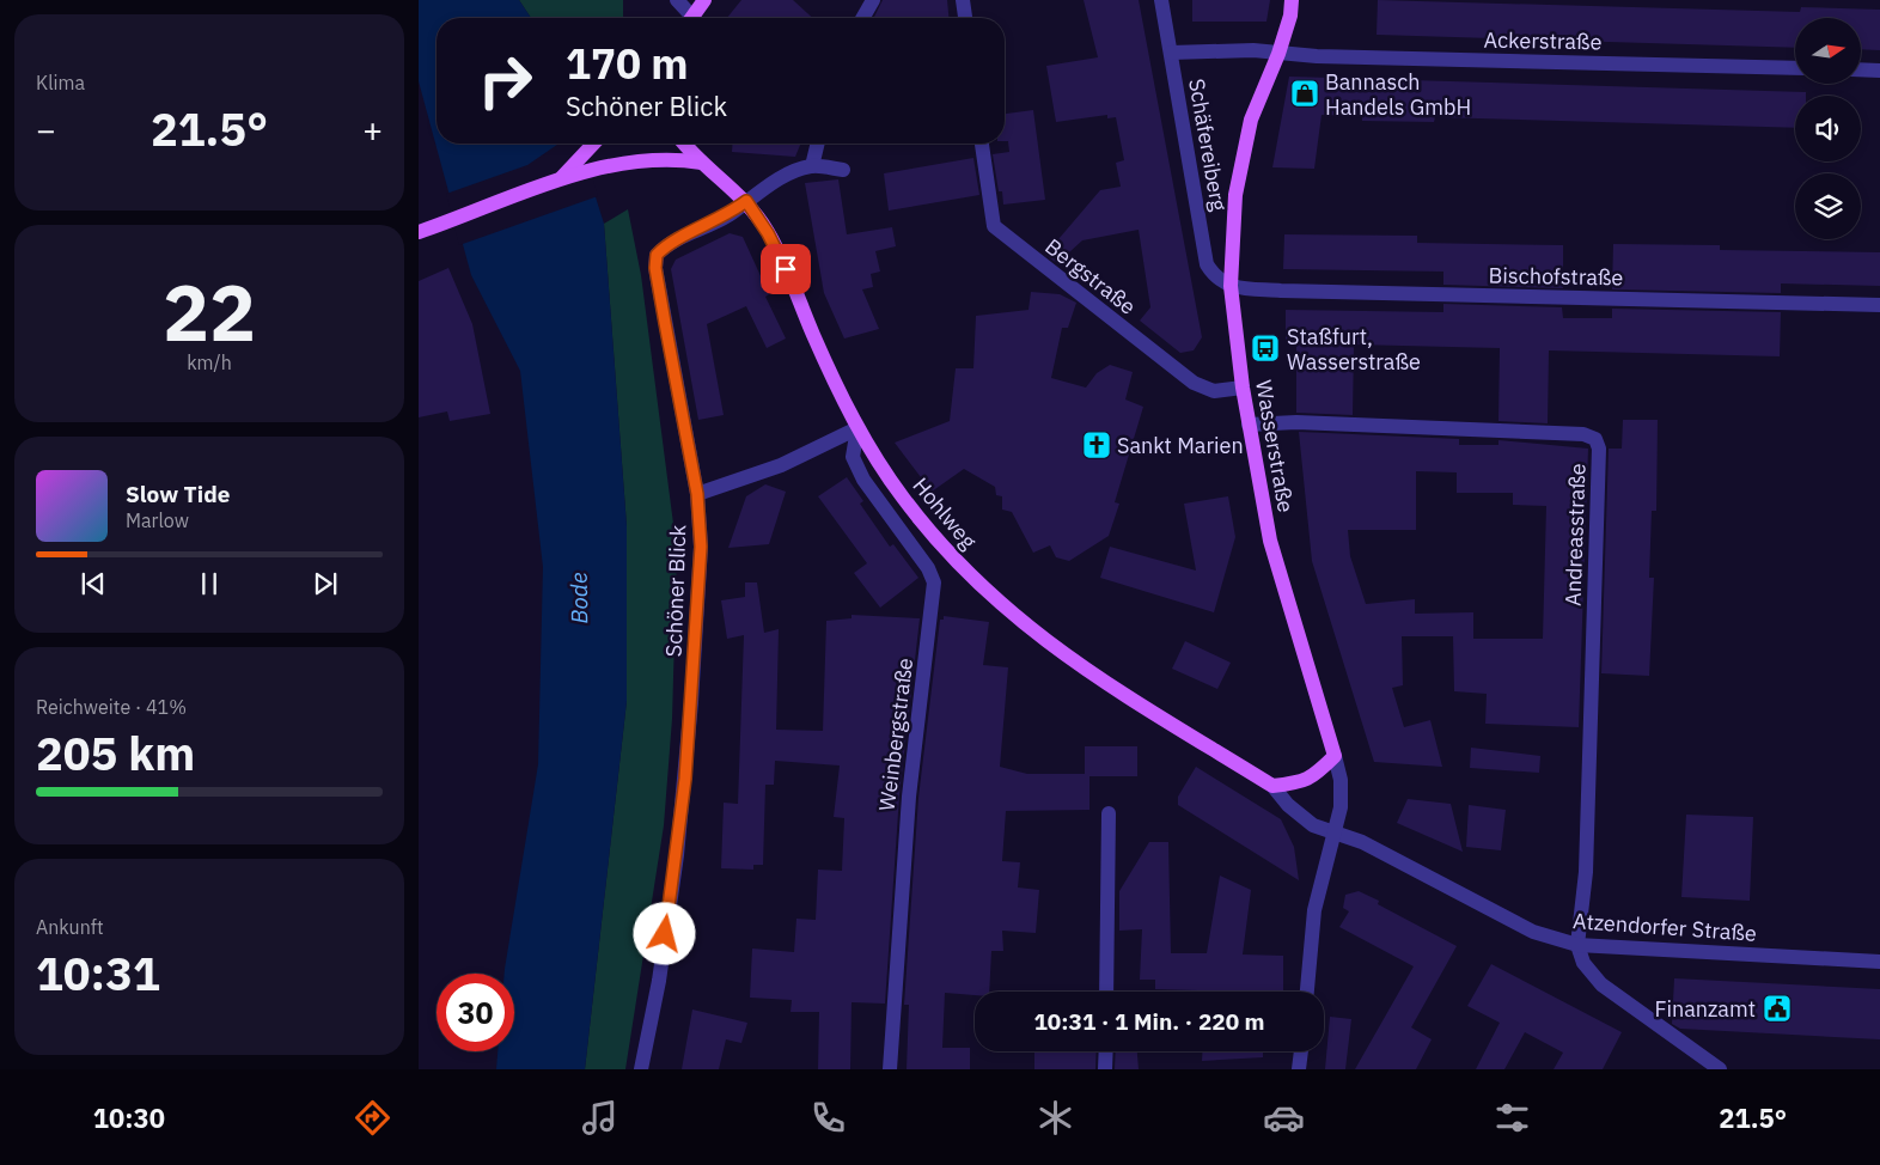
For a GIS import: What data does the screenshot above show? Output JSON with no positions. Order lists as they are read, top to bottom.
{
  "streets": {
    "main road": ["Wasserstraße", "Hohlweg"],
    "street": [
      "Ackerstraße",
      "Schäfereiberg",
      "Bergstraße",
      "Bischofstraße",
      "Andreasstraße",
      "Schöner Blick",
      "Weinbergstraße",
      "Atzendorfer Straße"
    ]
  },
  "crossings": [
    ["Ackerstraße", "Schäfereiberg"],
    ["Ackerstraße", "Wasserstraße"],
    ["Schäfereiberg", "Bischofstraße"],
    ["Schäfereiberg", "Wasserstraße"],
    ["Bergstraße", "Wasserstraße"],
    ["Bischofstraße", "Wasserstraße"],
    ["Wasserstraße", "Andreasstraße"],
    ["Hohlweg", "Schöner Blick"],
    ["Hohlweg", "Weinbergstraße"],
    ["Hohlweg", "Atzendorfer Straße"],
    ["Andreasstraße", "Atzendorfer Straße"]
  ],
  "water": ["Bode"],
  "places": {
    "shop": ["Bannasch Handels GmbH"],
    "bus stop": ["Staßfurt, Wasserstraße"],
    "church": ["Sankt Marien"],
    "public building": ["Finanzamt"]
  },
  "north": "right",
  "page": {
    "tile": [
      "Klima",
      ["22", "km/h"],
      ["Reichweite · 41%", "205 km"],
      ["Ankunft", "10:31"]
    ],
    "turn": ["170 m", "Schöner Blick"],
    "heat": ["−", "21.5°", "+"],
    "song": ["Slow Tide", "Marlow"],
    "limit": "30",
    "trip": "10:31 · 1 Min. · 220 m",
    "tabs": ["10:30", "21.5°"]
  }
}
